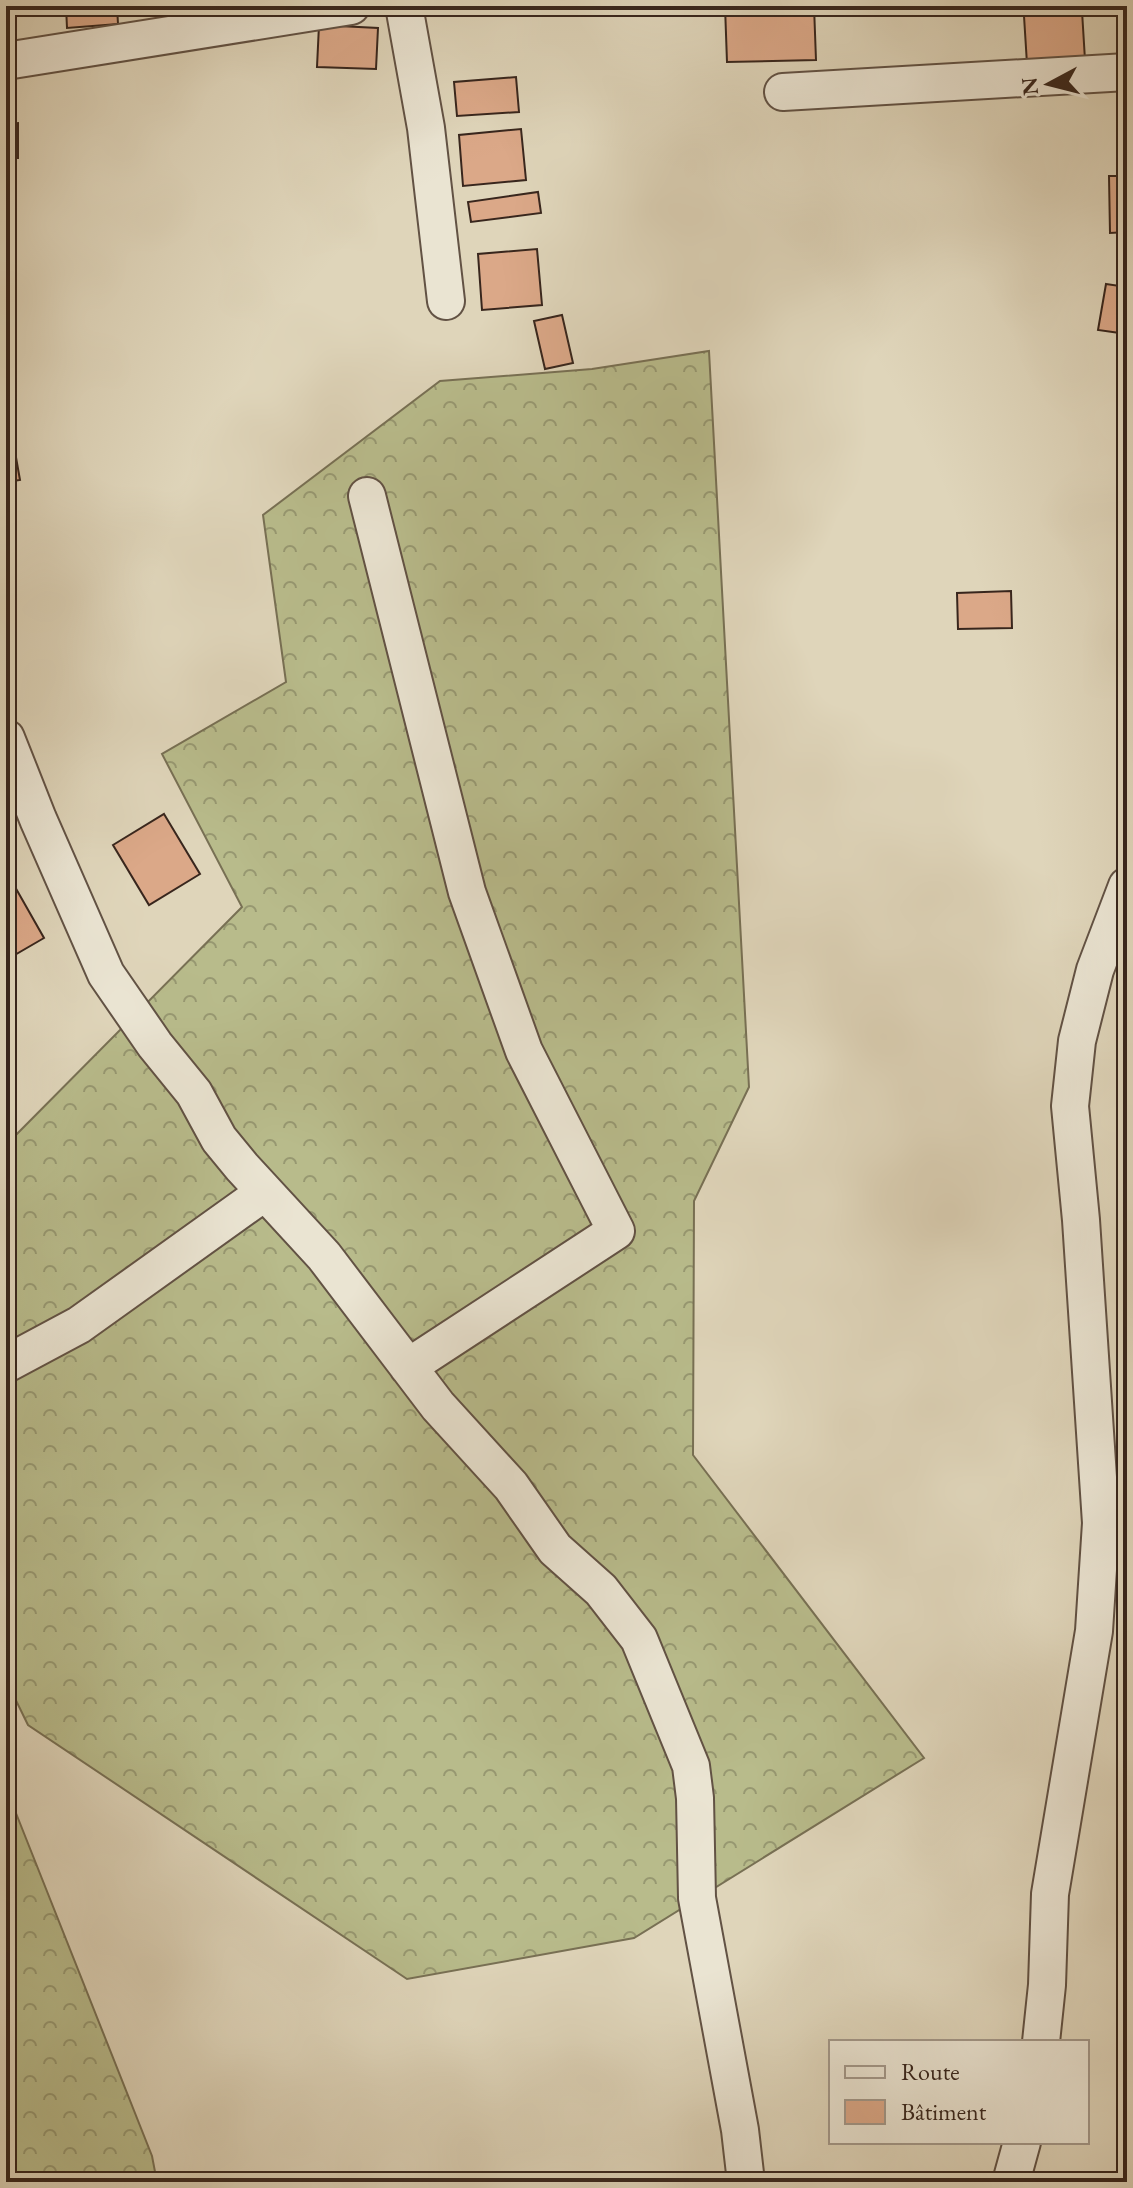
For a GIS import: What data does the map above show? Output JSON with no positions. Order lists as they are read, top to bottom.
{
  "legend": ["Route", "Bâtiment"],
  "north": "left"
}
